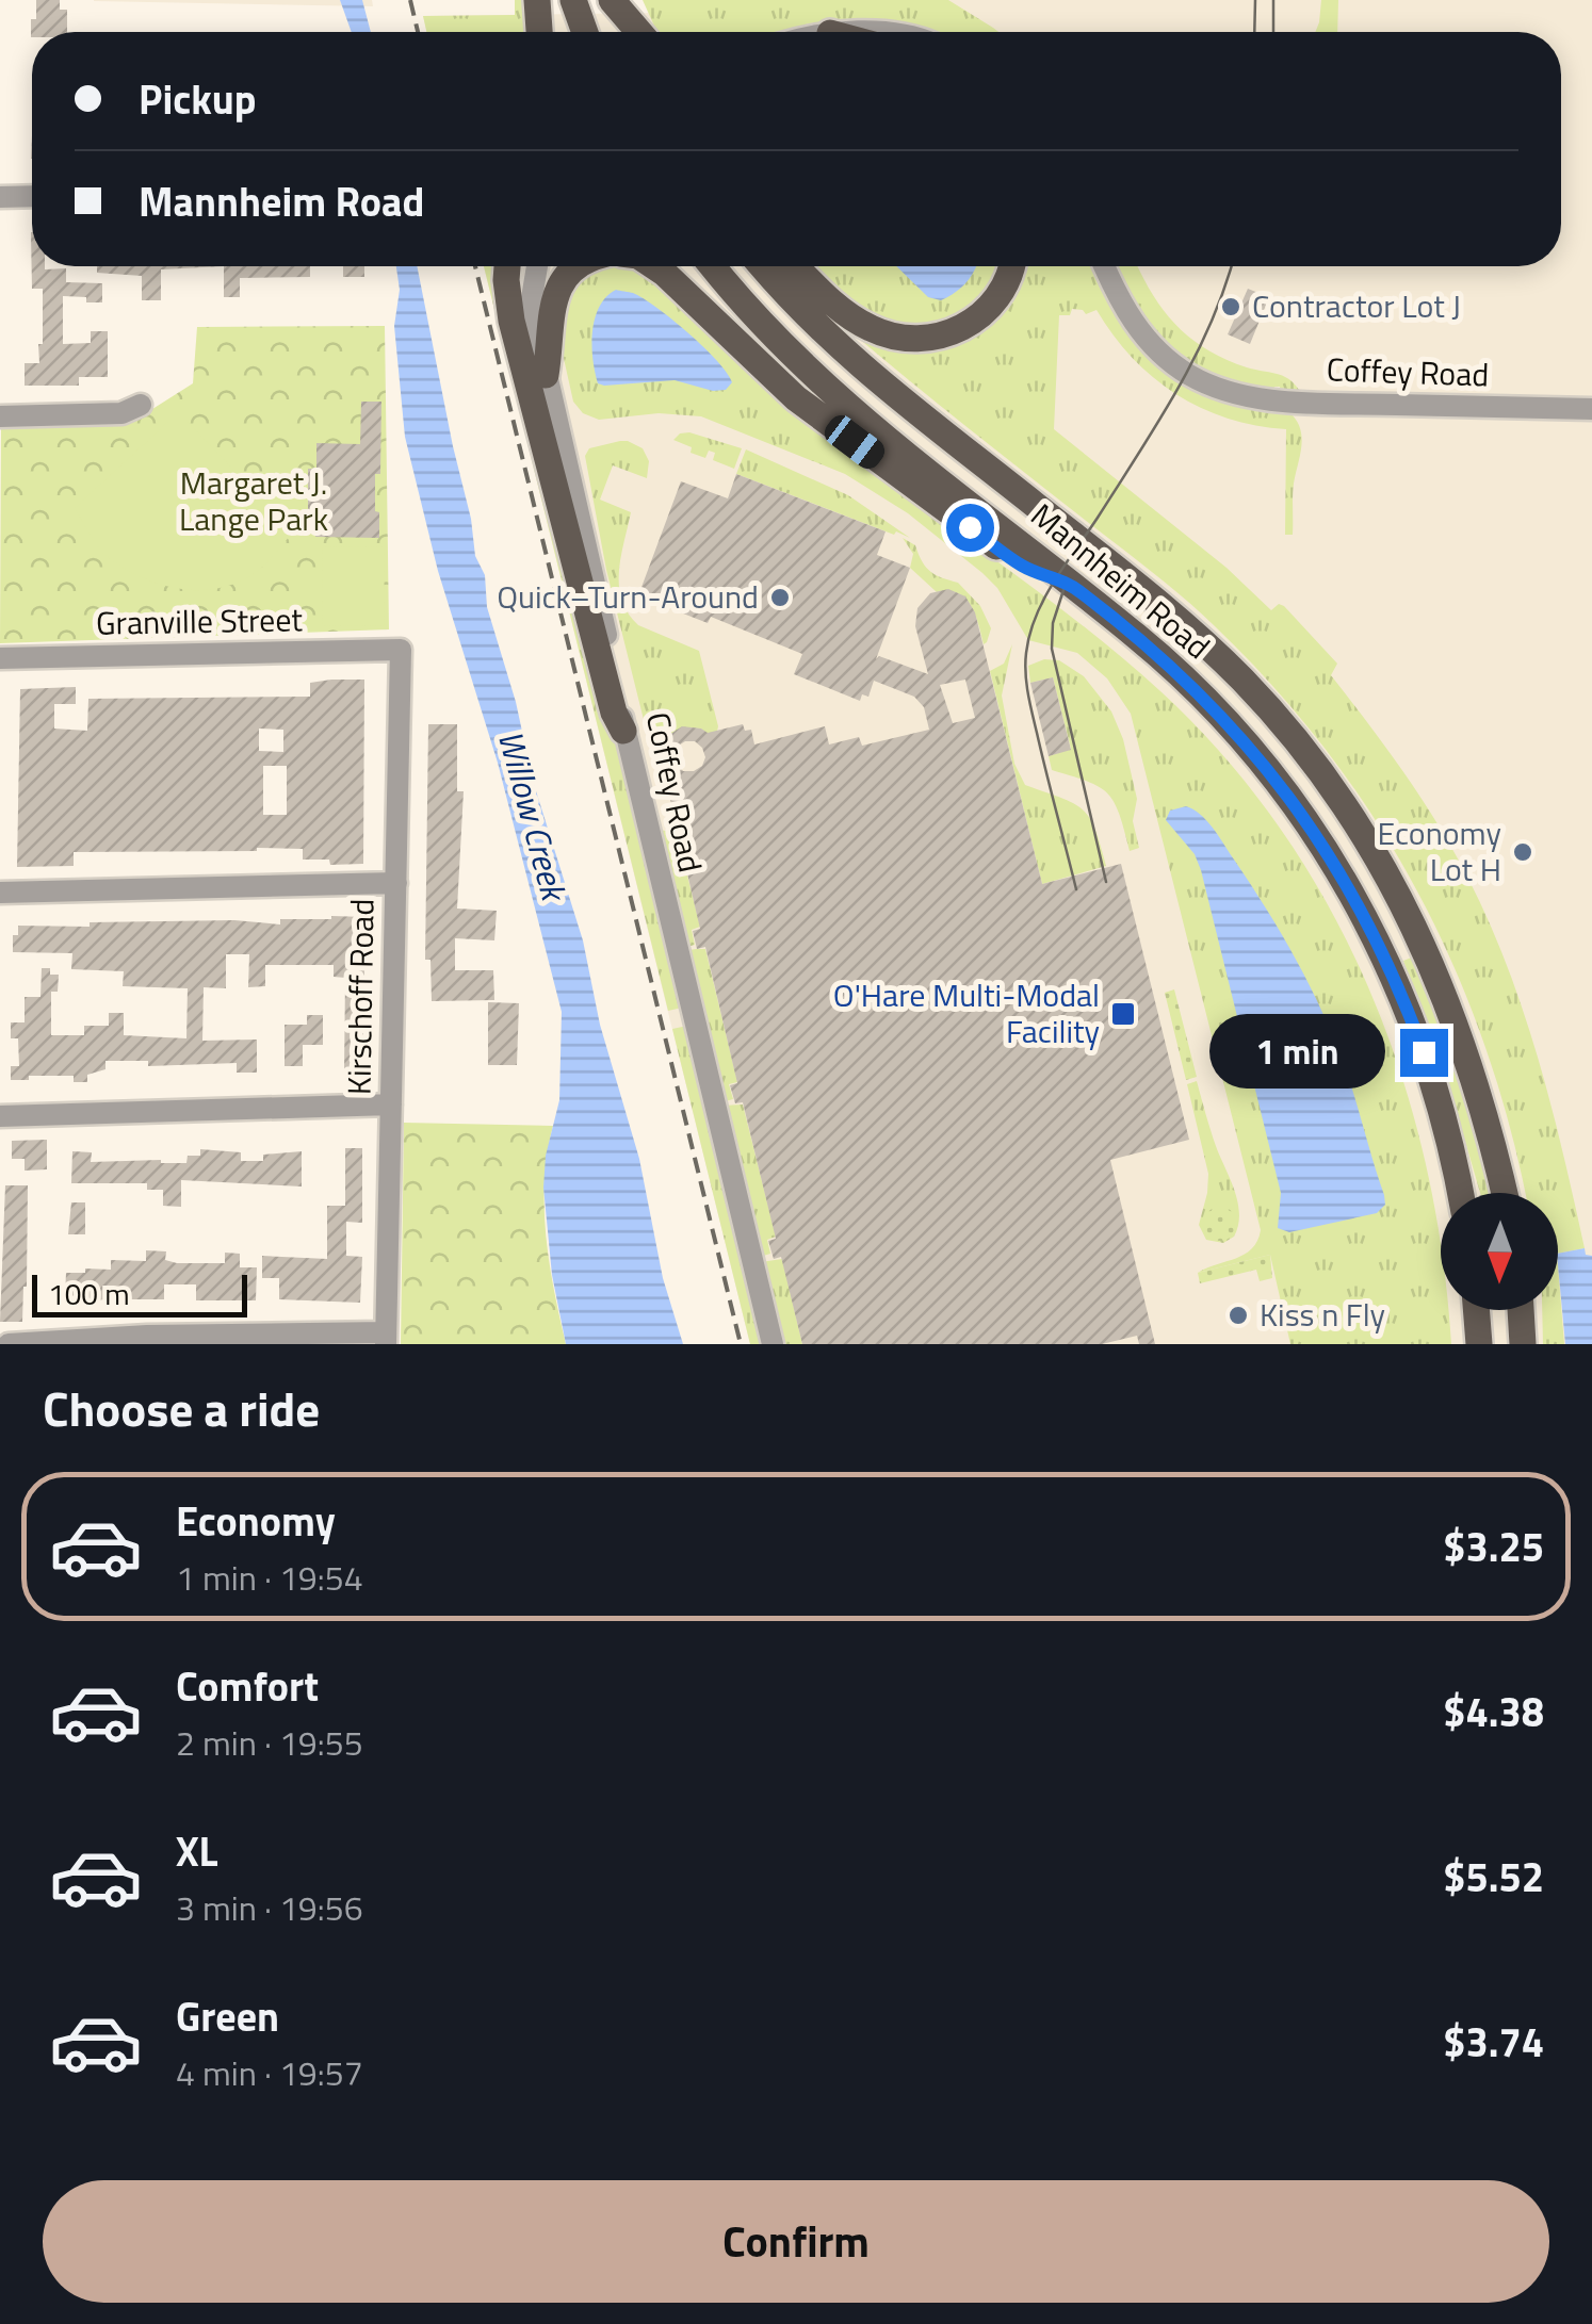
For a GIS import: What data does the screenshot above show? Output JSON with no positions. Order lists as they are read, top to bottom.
{
  "streets": {
    "main road": ["Mannheim Road"],
    "street": ["Coffey Road", "Granville Street", "Kirschoff Road"]
  },
  "crossings": [
    ["Granville Street", "Kirschoff Road"]
  ],
  "water": ["Willow Creek"],
  "parks": ["Margaret J. Lange Park"],
  "places": {
    "other": [
      "Contractor Lot J",
      "Quick–Turn-Around",
      "Economy Lot H",
      "Kiss n Fly"
    ],
    "transit": ["O'Hare Multi-Modal Facility"]
  },
  "scale_bar": "100 m",
  "north": "bottom",
  "page": {
    "banner": ["Pickup", "Mannheim Road"],
    "bubble": "1 min",
    "scale": "100 m",
    "heading": "Choose a ride",
    "list": [
      {
        "name": "Economy",
        "note": "1 min · 19:54",
        "value": "$3.25"
      },
      {
        "name": "Comfort",
        "note": "2 min · 19:55",
        "value": "$4.38"
      },
      {
        "name": "XL",
        "note": "3 min · 19:56",
        "value": "$5.52"
      },
      {
        "name": "Green",
        "note": "4 min · 19:57",
        "value": "$3.74"
      }
    ],
    "buttons": "Confirm"
  }
}
